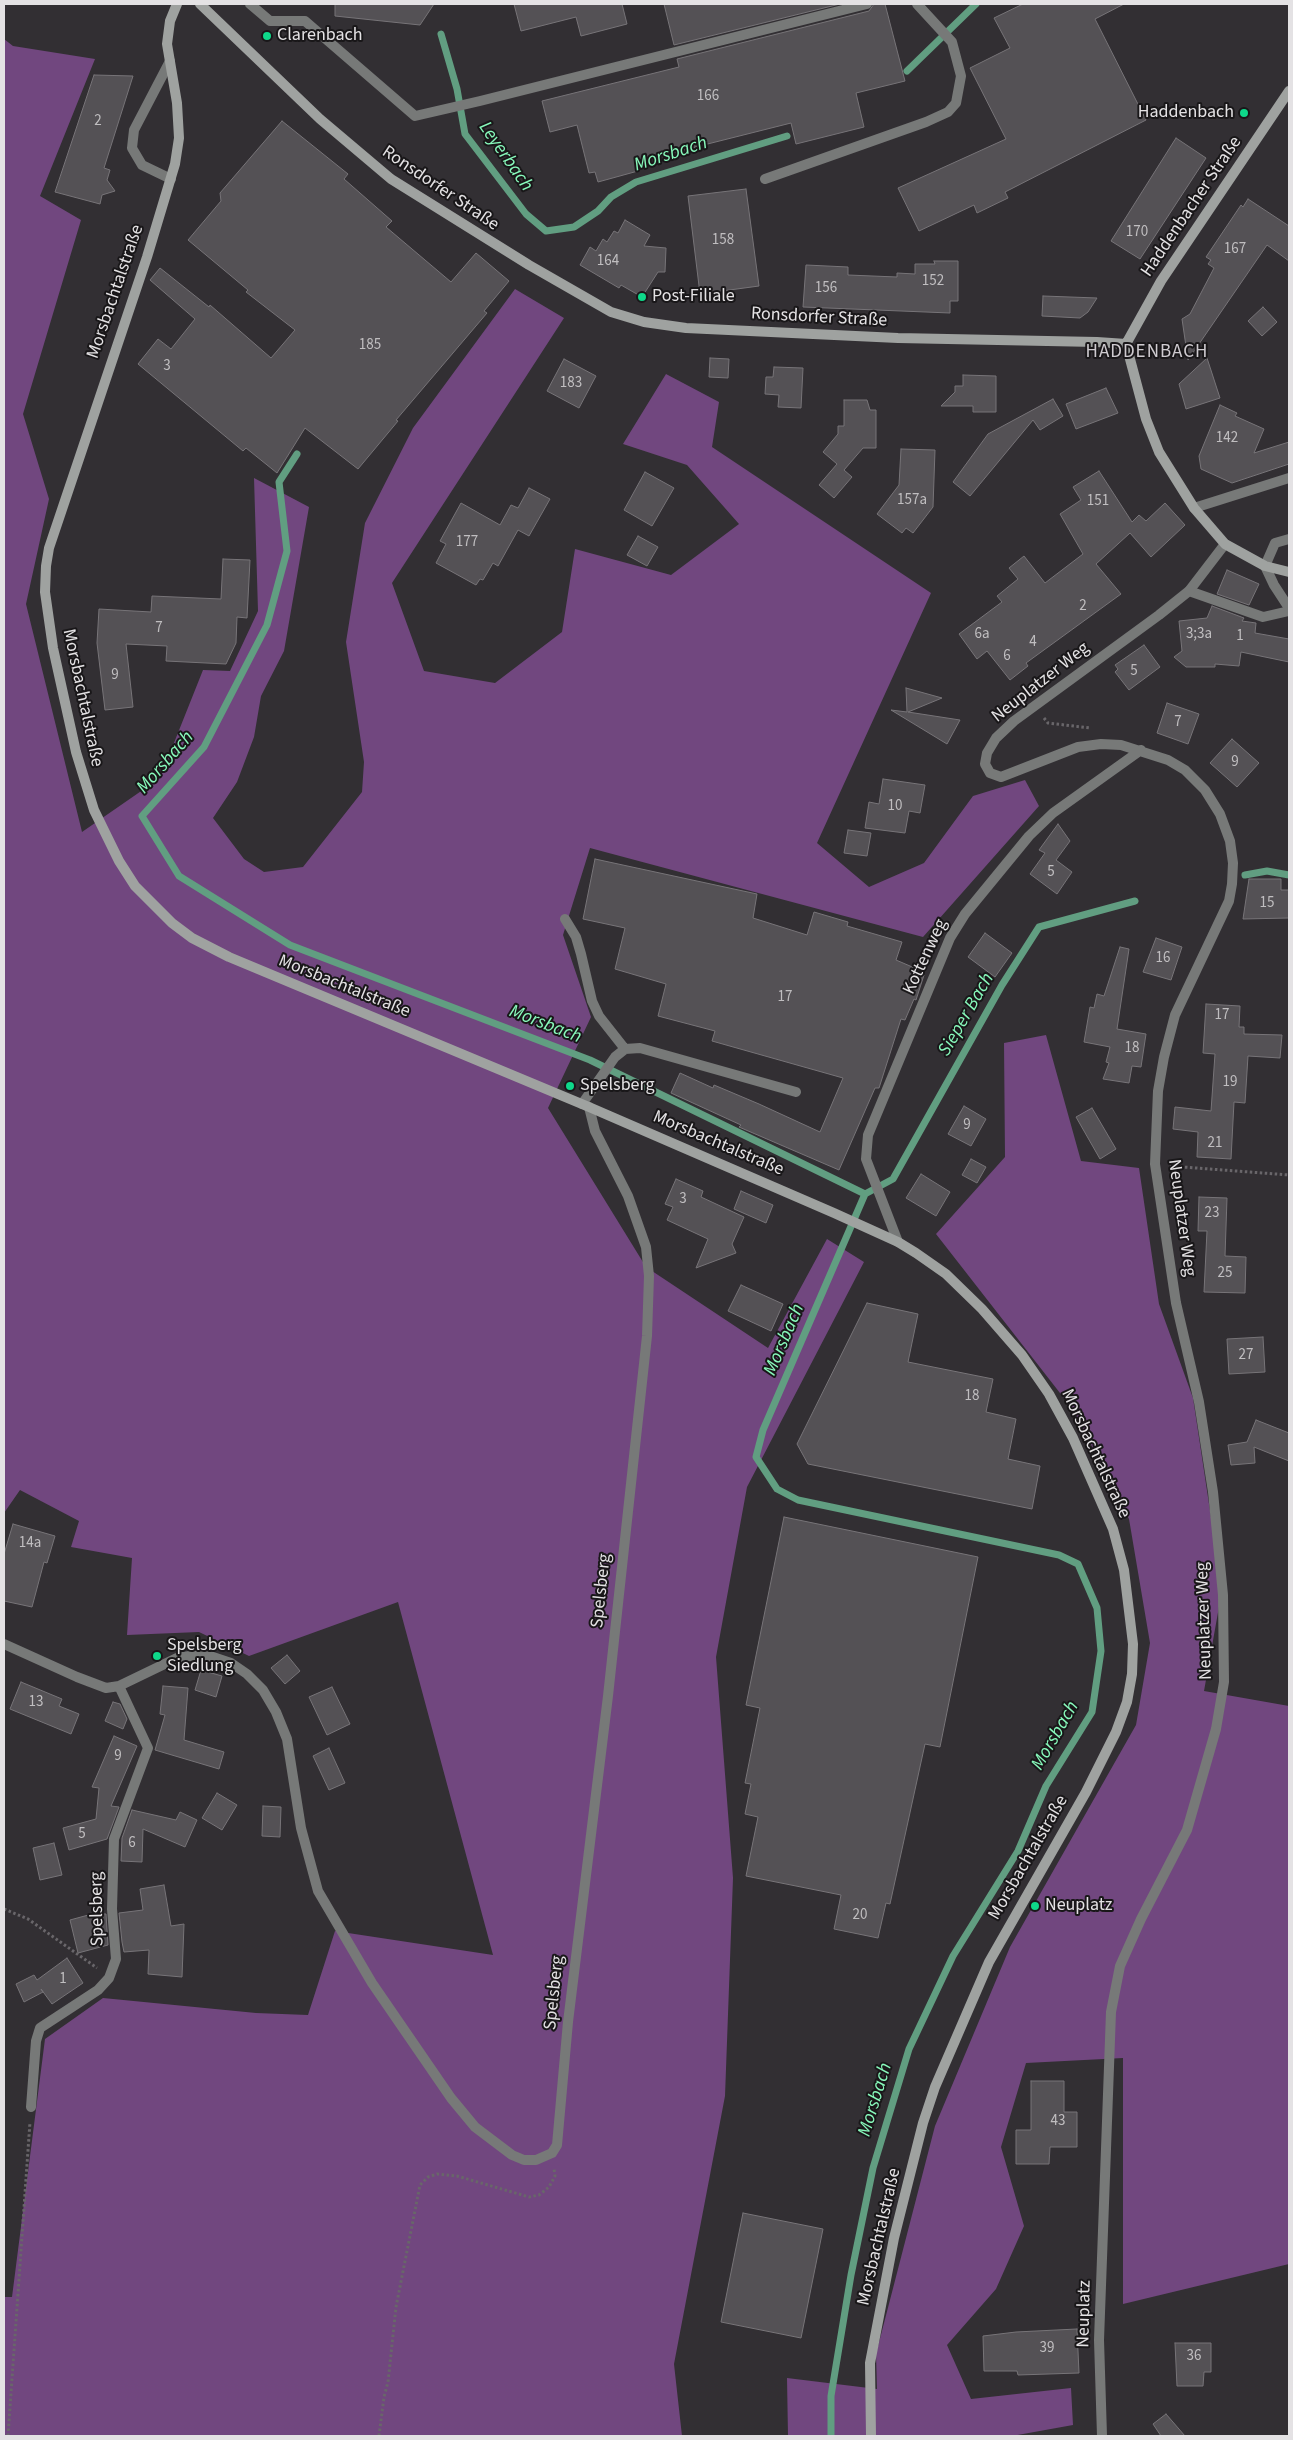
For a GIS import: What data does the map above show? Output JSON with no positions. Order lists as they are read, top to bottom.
{
  "streets": {
    "main road": ["Ronsdorfer Straße", "Haddenbacher Straße", "Morsbachtalstraße"],
    "street": [
      "Neuplatzer Weg",
      "Kottenweg",
      "Spelsberg",
      "Neuplatz"
    ]
  },
  "crossings": [
    ["Ronsdorfer Straße", "Haddenbacher Straße"],
    ["Morsbachtalstraße", "Kottenweg"],
    ["Morsbachtalstraße", "Spelsberg"],
    ["Neuplatzer Weg", "Kottenweg"],
    ["Neuplatzer Weg", "Neuplatz"]
  ],
  "districts": ["HADDENBACH"],
  "water": ["Morsbach", "Leyerbach", "Sieper Bach"],
  "places": [
    "Clarenbach",
    "Haddenbach",
    "Post-Filiale",
    "Spelsberg",
    "Spelsberg Siedlung",
    "Neuplatz"
  ],
  "house_numbers": [
    "166",
    "2",
    "170",
    "158",
    "167",
    "164",
    "152",
    "156",
    "185",
    "3",
    "183",
    "142",
    "157a",
    "151",
    "177",
    "2",
    "7",
    "6a",
    "3;3a",
    "1",
    "4",
    "6",
    "5",
    "9",
    "7",
    "9",
    "10",
    "5",
    "15",
    "16",
    "17",
    "17",
    "18",
    "19",
    "9",
    "21",
    "3",
    "23",
    "25",
    "27",
    "18",
    "14a",
    "13",
    "9",
    "5",
    "6",
    "20",
    "1",
    "43",
    "39",
    "36"
  ]
}
